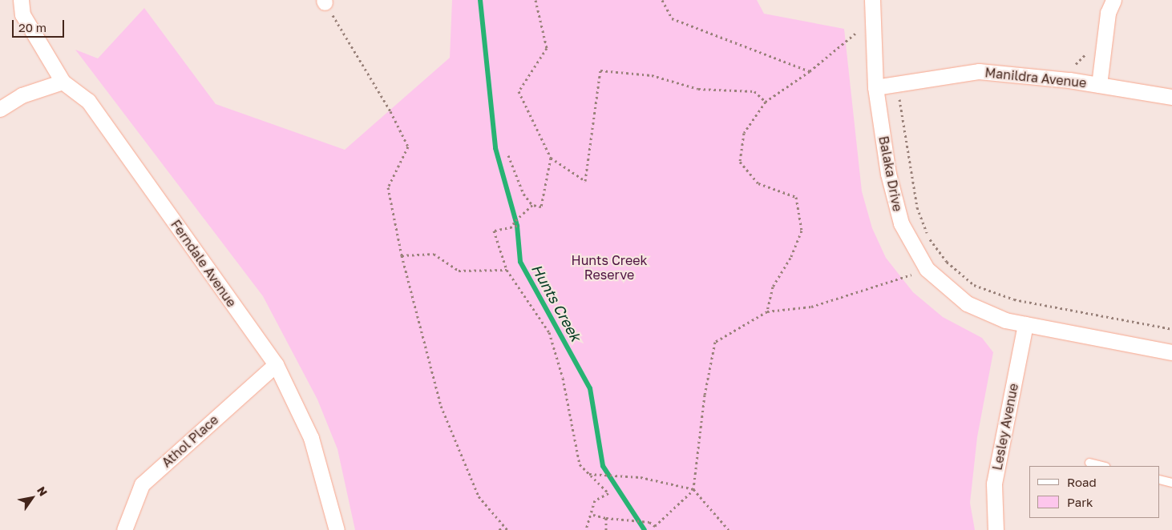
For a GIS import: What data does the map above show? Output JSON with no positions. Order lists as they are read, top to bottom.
{
  "streets": {
    "street": [
      "Manildra Avenue",
      "Balaka Drive",
      "Ferndale Avenue",
      "Lesley Avenue",
      "Athol Place"
    ]
  },
  "crossings": [
    ["Manildra Avenue", "Balaka Drive"],
    ["Balaka Drive", "Lesley Avenue"],
    ["Ferndale Avenue", "Athol Place"]
  ],
  "water": ["Hunts Creek"],
  "parks": ["Hunts Creek Reserve"],
  "legend": ["Road", "Park"],
  "scale_bar": "20 m",
  "north": "top right"
}
